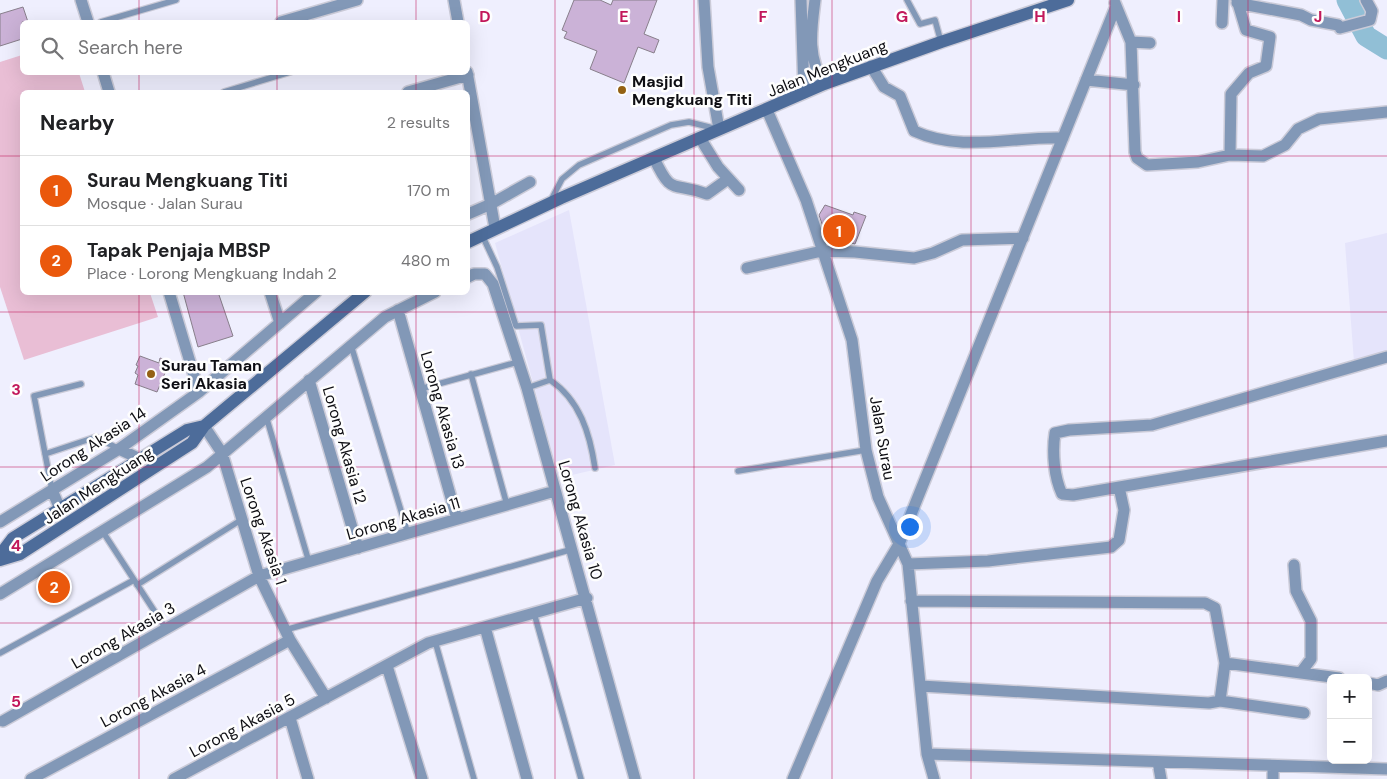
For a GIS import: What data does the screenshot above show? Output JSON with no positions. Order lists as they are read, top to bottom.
{
  "streets": {
    "main road": ["Jalan Mengkuang"],
    "street": [
      "Lorong Akasia 13",
      "Jalan Surau",
      "Lorong Akasia 14",
      "Lorong Akasia 12",
      "Lorong Akasia 11",
      "Lorong Akasia 10",
      "Lorong Akasia 1",
      "Lorong Akasia 3",
      "Lorong Akasia 4",
      "Lorong Akasia 5"
    ]
  },
  "crossings": [
    ["Jalan Mengkuang", "Jalan Surau"],
    ["Jalan Mengkuang", "Lorong Akasia 1"],
    ["Lorong Akasia 13", "Lorong Akasia 11"],
    ["Lorong Akasia 12", "Lorong Akasia 11"],
    ["Lorong Akasia 11", "Lorong Akasia 10"],
    ["Lorong Akasia 11", "Lorong Akasia 1"],
    ["Lorong Akasia 11", "Lorong Akasia 3"],
    ["Lorong Akasia 10", "Lorong Akasia 5"],
    ["Lorong Akasia 1", "Lorong Akasia 3"],
    ["Lorong Akasia 1", "Lorong Akasia 4"],
    ["Lorong Akasia 1", "Lorong Akasia 5"]
  ],
  "places": ["Masjid Mengkuang Titi", "Surau Taman Seri Akasia"],
  "page": {
    "search": "Search here",
    "heading": ["Nearby", "2 results"],
    "list": [
      {
        "mark": "1",
        "name": "Surau Mengkuang Titi",
        "note": "Mosque · Jalan Surau",
        "value": "170 m"
      },
      {
        "mark": "2",
        "name": "Tapak Penjaja MBSP",
        "note": "Place · Lorong Mengkuang Indah 2",
        "value": "480 m"
      }
    ],
    "pins": ["1", "2"],
    "map_buttons": ["+", "−"]
  },
  "grid": {
    "columns": [
      "D",
      "E",
      "F",
      "G",
      "H",
      "I",
      "J"
    ],
    "rows": ["3", "4", "5"]
  }
}
